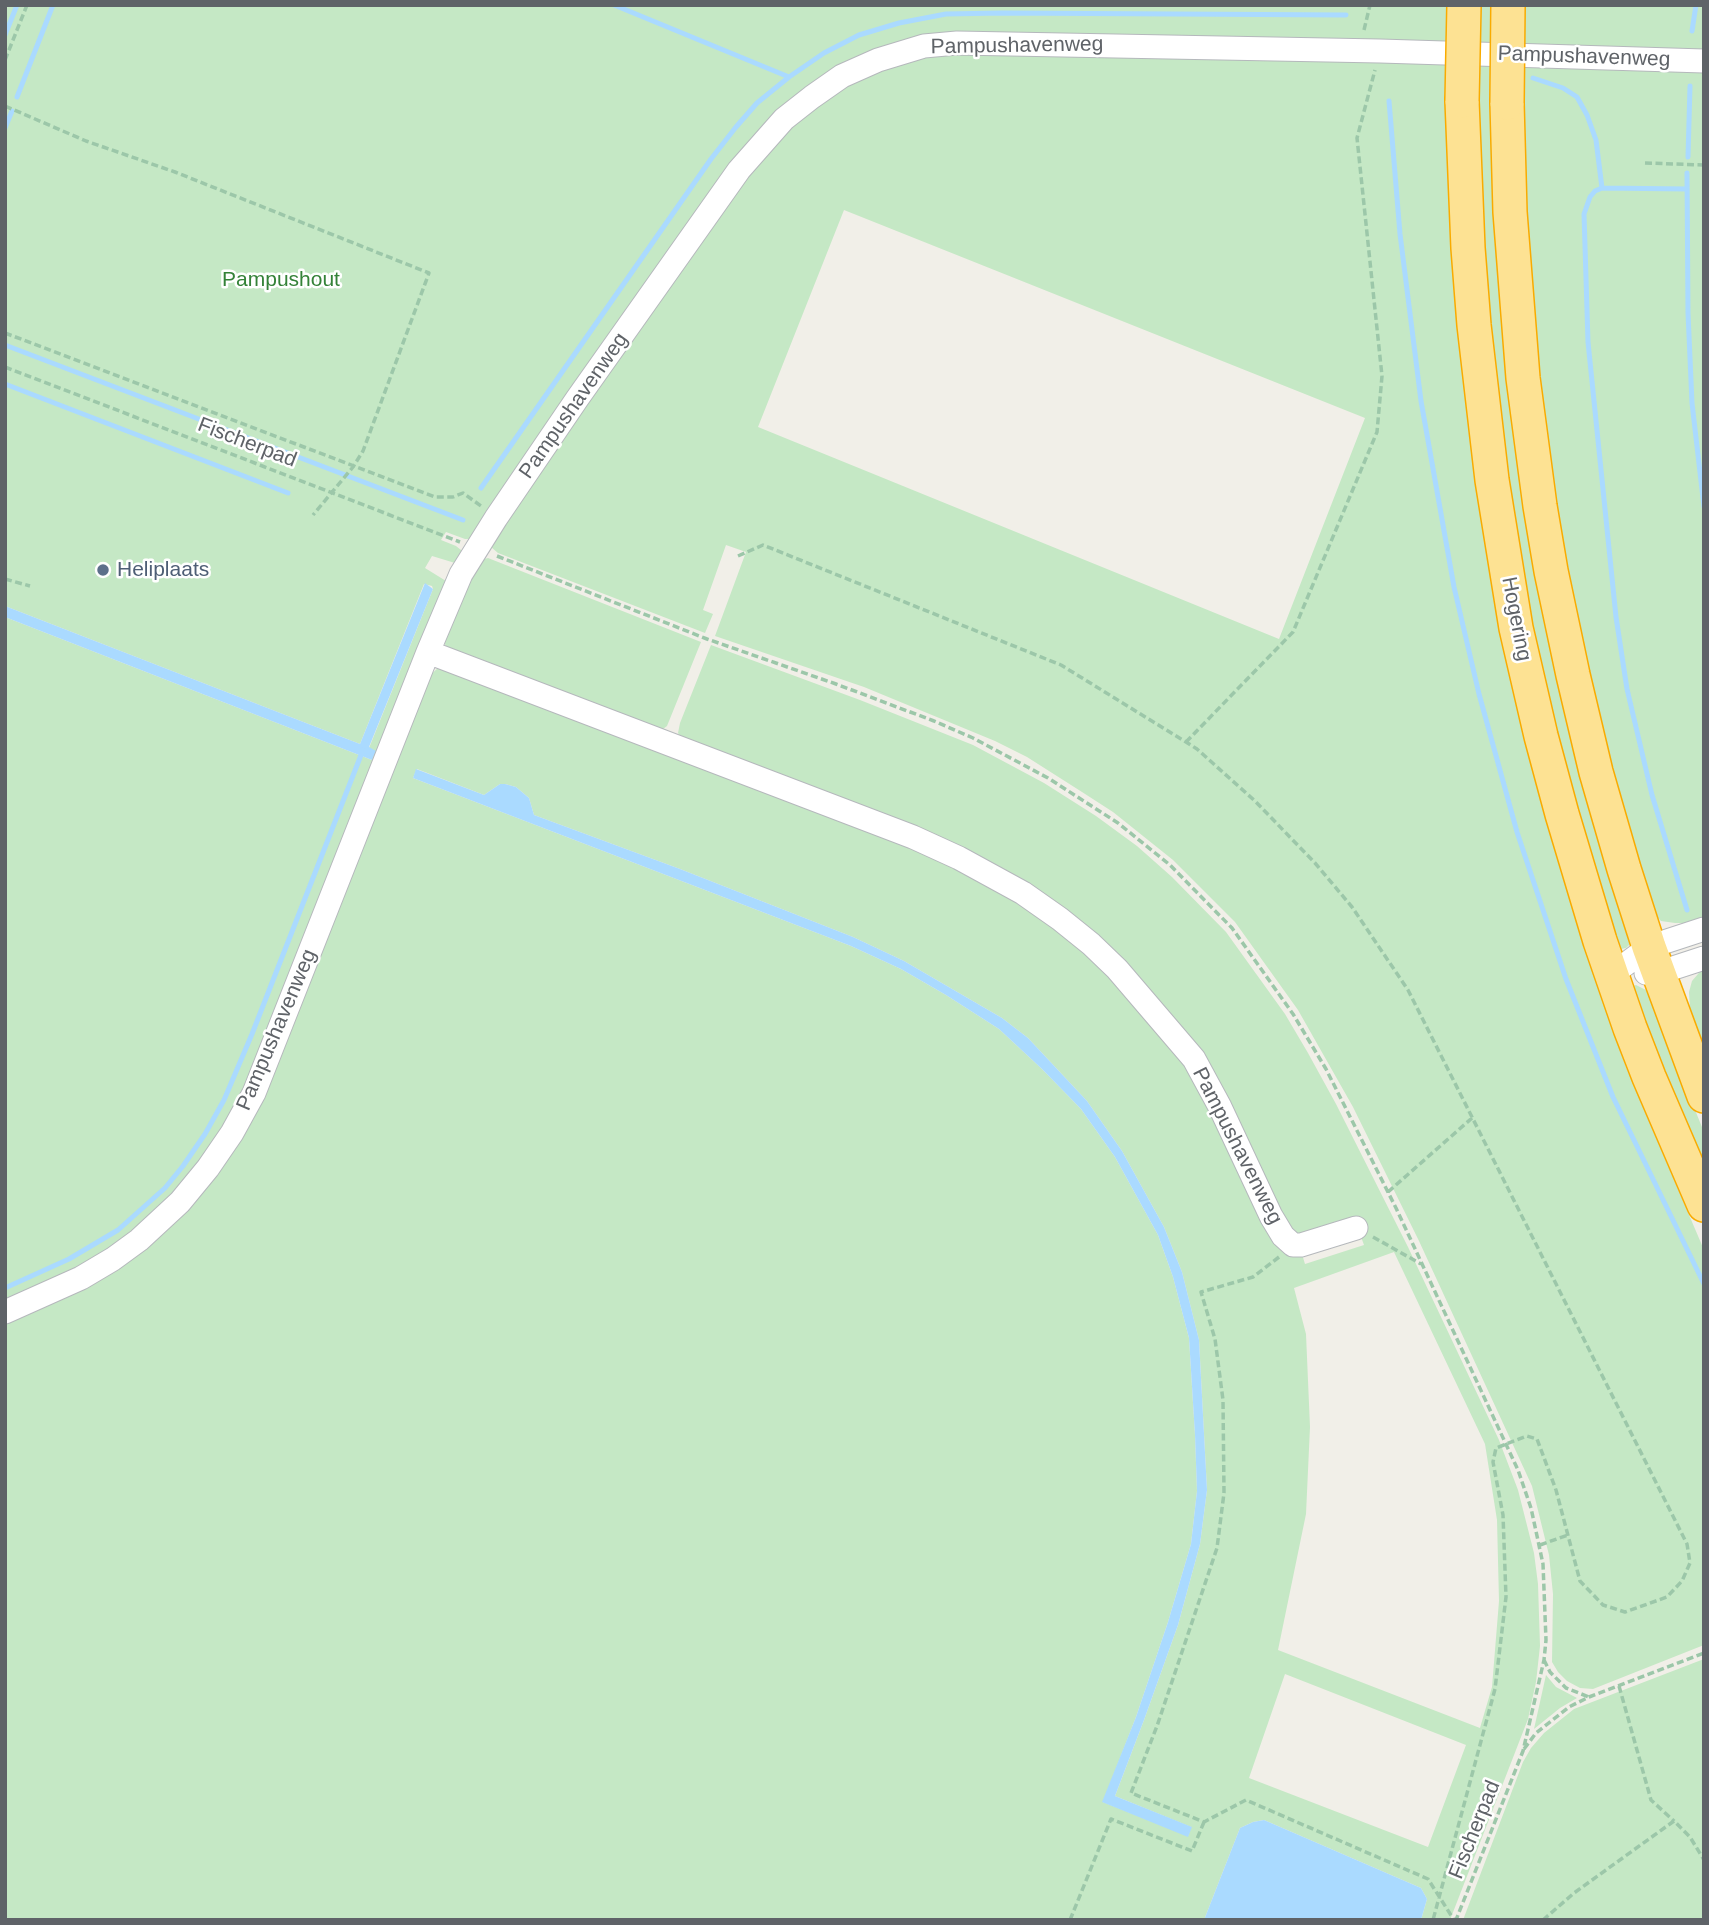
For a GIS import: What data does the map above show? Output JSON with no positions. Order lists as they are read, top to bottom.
{
  "streets": {
    "highway": ["Hogering"],
    "street": ["Pampushavenweg"],
    "path": ["Fischerpad"]
  },
  "crossings": [
    ["Pampushavenweg", "Fischerpad"]
  ],
  "parks": ["Pampushout"],
  "places": ["Heliplaats"]
}
